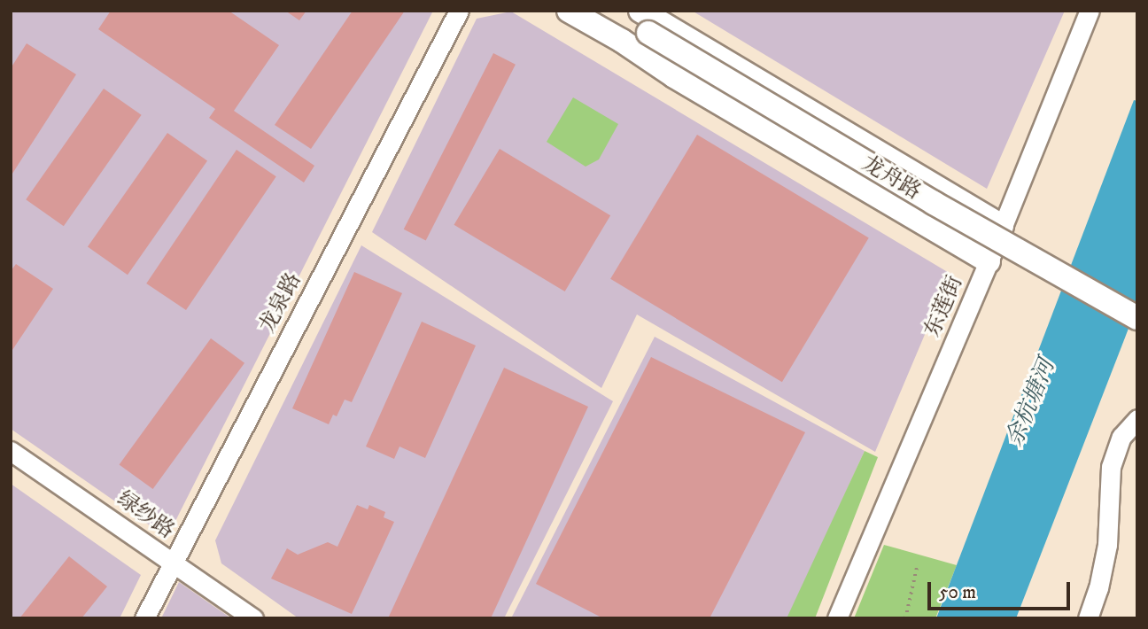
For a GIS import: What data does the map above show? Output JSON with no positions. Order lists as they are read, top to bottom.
{
  "streets": {
    "street": [
      "龙舟路",
      "龙泉路",
      "东莲街",
      "绿纱路"
    ]
  },
  "crossings": [
    ["龙舟路", "东莲街"],
    ["龙泉路", "绿纱路"]
  ],
  "water": ["余杭塘河"],
  "scale_bar": "50 m"
}
